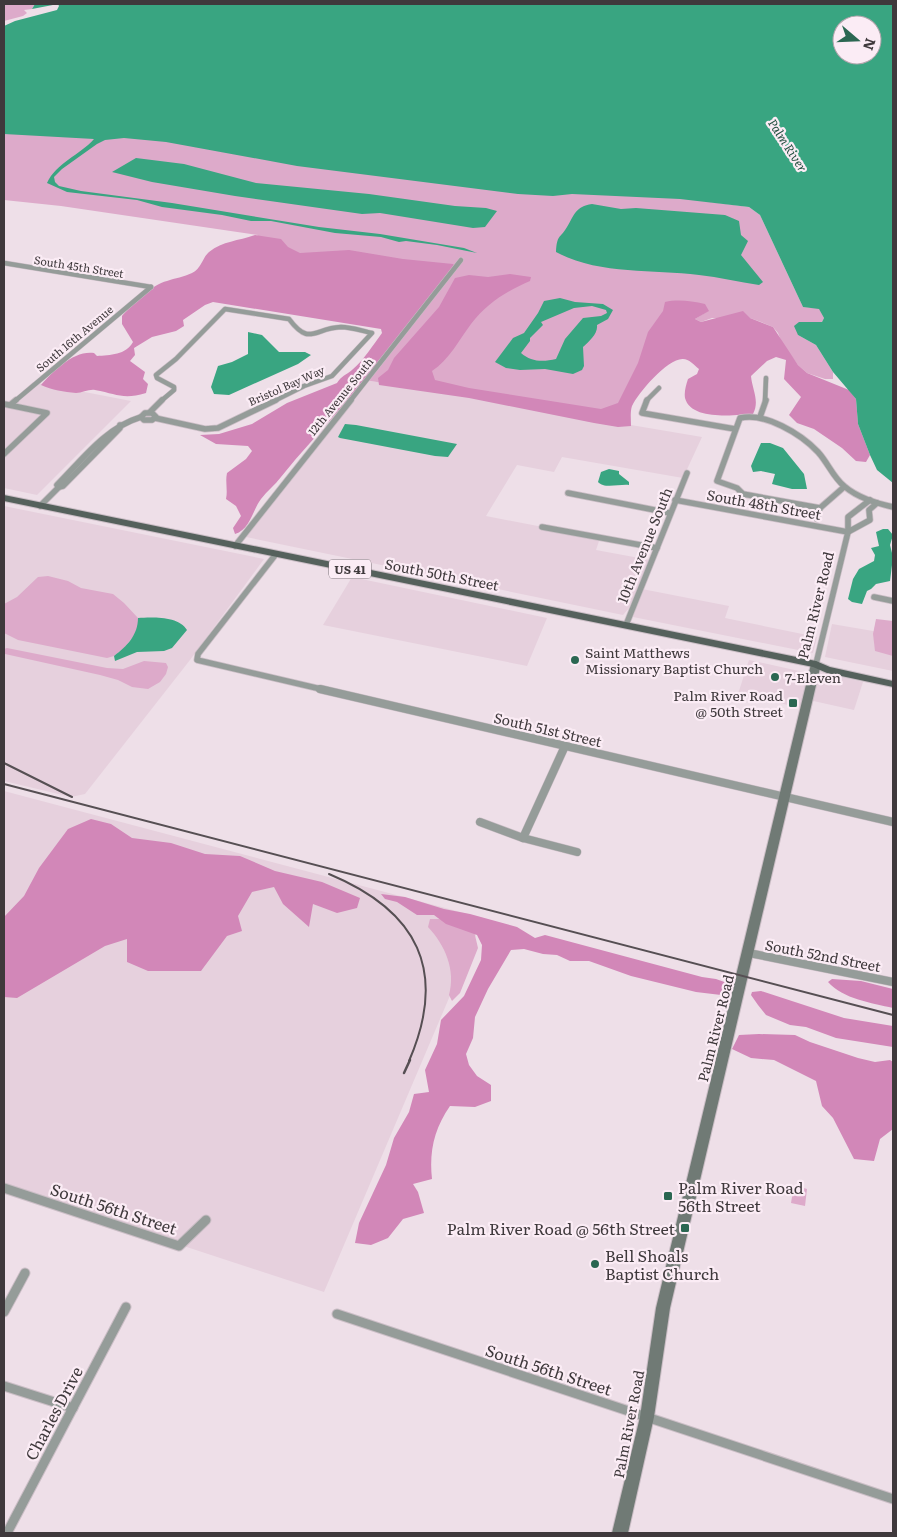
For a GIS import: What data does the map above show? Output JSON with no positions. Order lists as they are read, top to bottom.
{
  "streets": {
    "main road": ["US 41", "South 50th Street"],
    "street": [
      "South 45th Street",
      "South 16th Avenue",
      "Bristol Bay Way",
      "12th Avenue South",
      "South 48th Street",
      "10th Avenue South",
      "Palm River Road",
      "South 51st Street",
      "South 52nd Street",
      "South 56th Street",
      "Charles Drive"
    ]
  },
  "crossings": [
    ["South 45th Street", "South 16th Avenue"],
    ["12th Avenue South", "South 50th Street"],
    ["South 48th Street", "10th Avenue South"],
    ["South 48th Street", "Palm River Road"],
    ["10th Avenue South", "South 50th Street"],
    ["South 50th Street", "Palm River Road"],
    ["South 50th Street", "South 51st Street"],
    ["Palm River Road", "South 51st Street"],
    ["Palm River Road", "South 52nd Street"],
    ["Palm River Road", "South 56th Street"]
  ],
  "water": ["Palm River"],
  "places": {
    "other": ["Saint Matthews Missionary Baptist Church", "7-Eleven", "Bell Shoals Baptist Church"],
    "transit": ["Palm River Road @ 50th Street", "Palm River Road 56th Street", "Palm River Road @ 56th Street"]
  },
  "north": "right"
}
